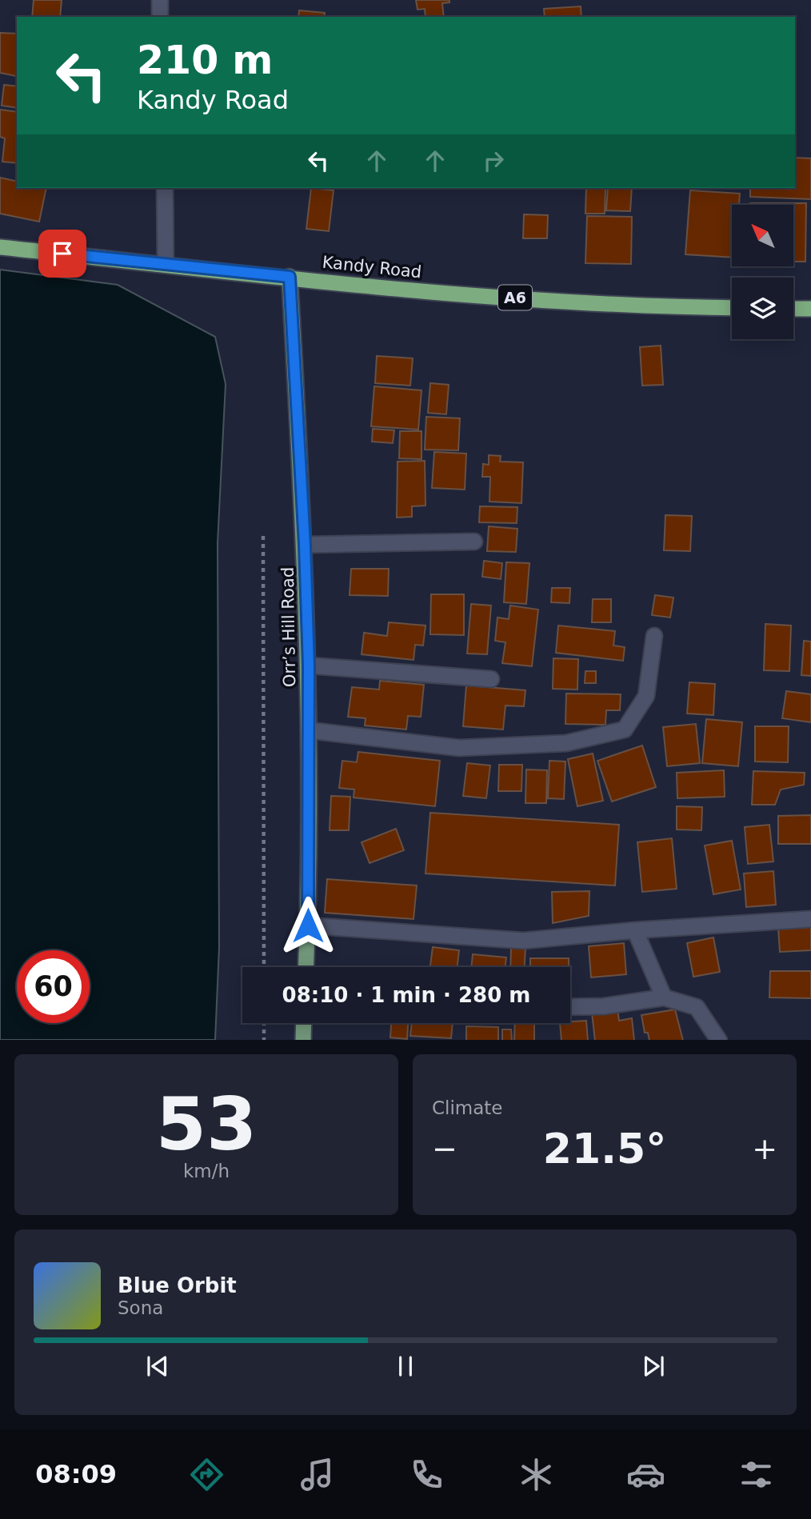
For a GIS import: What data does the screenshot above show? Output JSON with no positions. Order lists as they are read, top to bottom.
{
  "streets": {
    "highway": ["Kandy Road", "A6"],
    "main road": ["Orr’s Hill Road"]
  },
  "crossings": [
    ["Kandy Road", "Orr’s Hill Road"]
  ],
  "north": "top left",
  "page": {
    "turn": ["210 m", "Kandy Road"],
    "limit": "60",
    "trip": "08:10 · 1 min · 280 m",
    "tile": [
      ["53", "km/h"],
      "Climate"
    ],
    "heat": ["−", "21.5°", "+"],
    "song": ["Blue Orbit", "Sona"],
    "tabs": "08:09"
  }
}
